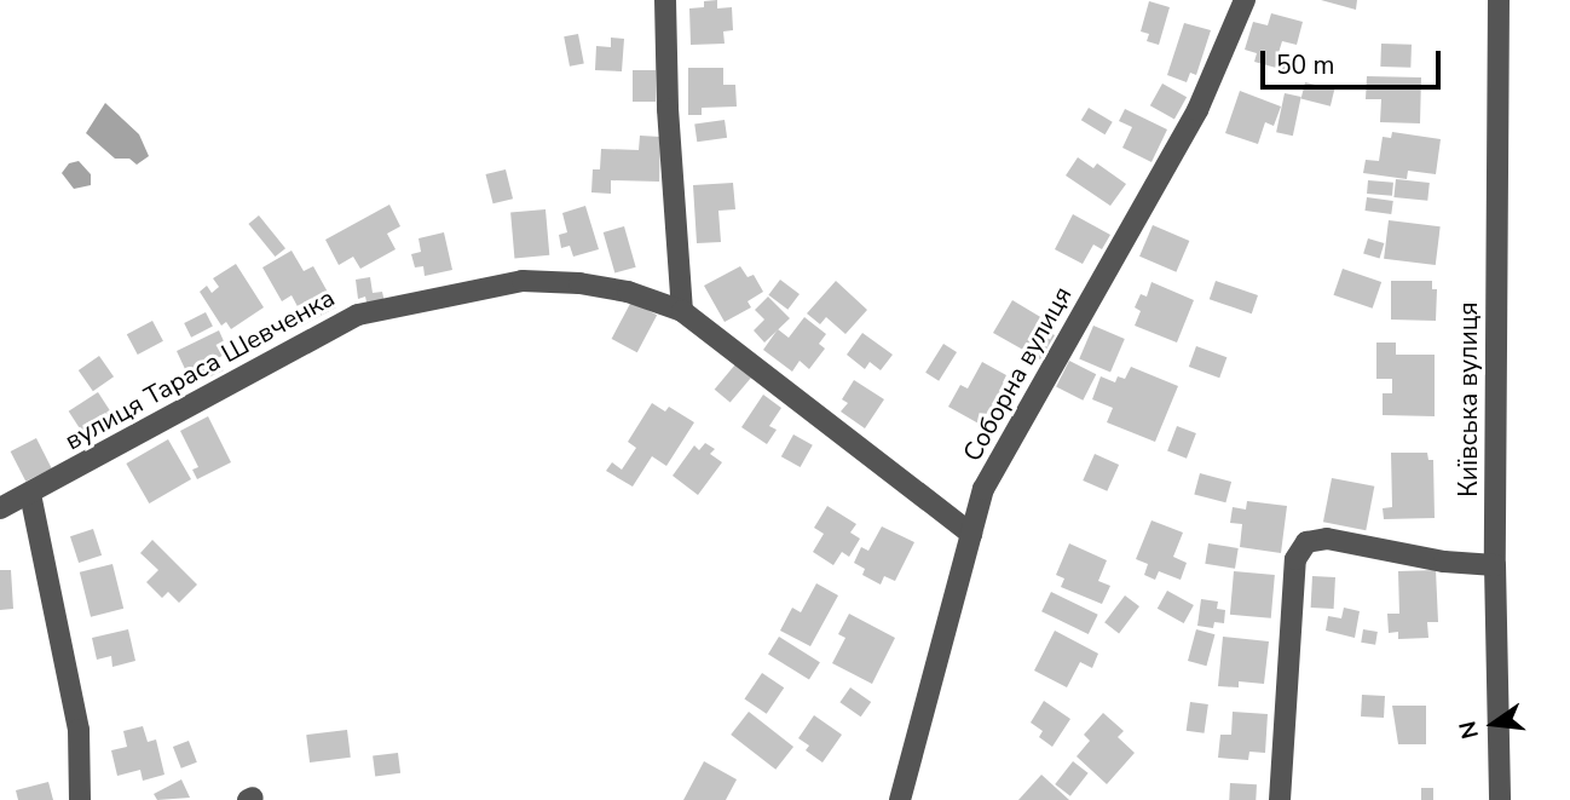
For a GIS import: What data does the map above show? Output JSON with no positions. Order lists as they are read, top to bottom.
{
  "streets": {
    "street": ["вулиця Тараса Шевченка", "Соборна вулиця", "Київська вулиця"]
  },
  "crossings": [
    ["вулиця Тараса Шевченка", "Соборна вулиця"]
  ],
  "scale_bar": "50 m",
  "north": "left"
}
